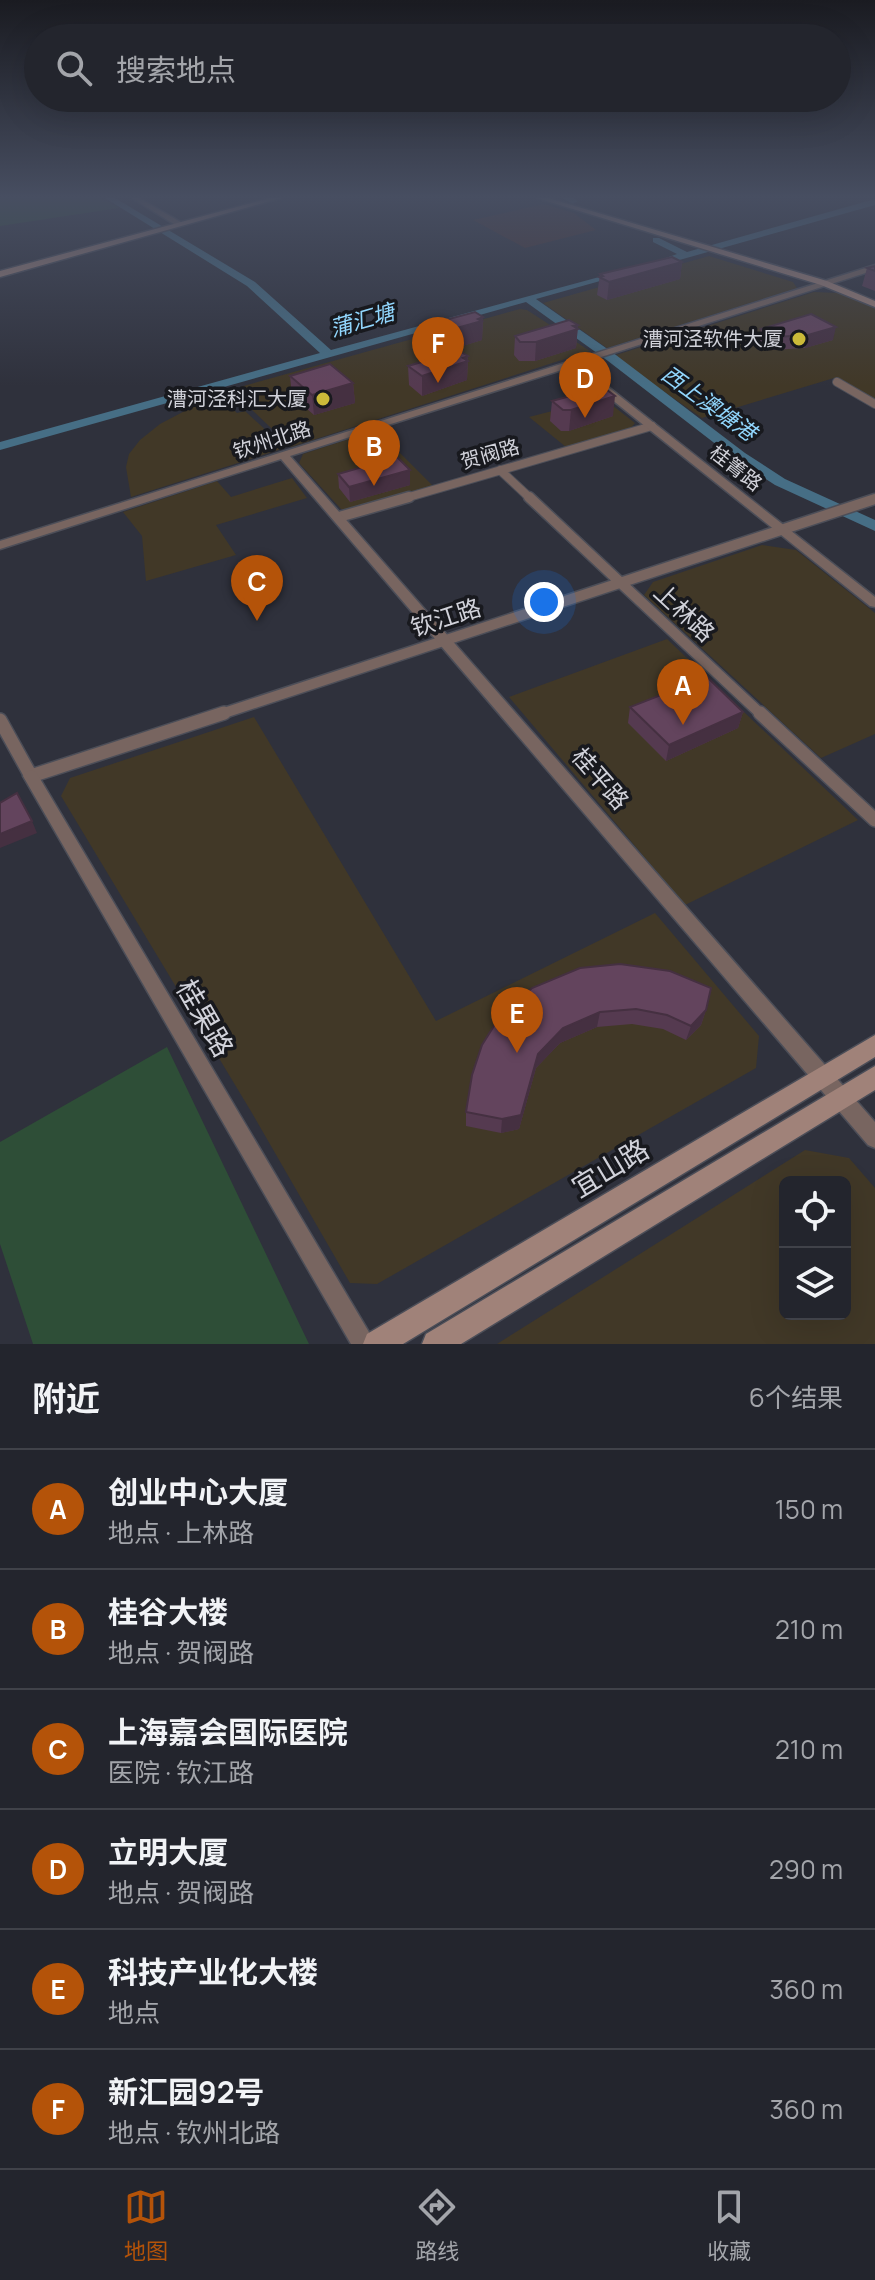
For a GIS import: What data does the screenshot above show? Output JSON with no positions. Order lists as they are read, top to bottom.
{
  "streets": {
    "main road": ["宜山路"],
    "street": [
      "钦州北路",
      "贺阀路",
      "桂箐路",
      "上林路",
      "钦江路",
      "桂平路",
      "桂果路"
    ]
  },
  "crossings": [
    ["钦州北路", "桂箐路"],
    ["钦州北路", "桂平路"],
    ["贺阀路", "桂箐路"],
    ["贺阀路", "上林路"],
    ["贺阀路", "桂平路"],
    ["桂箐路", "钦江路"],
    ["上林路", "钦江路"],
    ["钦江路", "桂平路"],
    ["钦江路", "桂果路"],
    ["桂平路", "宜山路"]
  ],
  "water": ["蒲汇塘", "西上澳塘港"],
  "places": ["漕河泾软件大厦", "漕河泾科汇大厦"],
  "page": {
    "search": "搜索地点",
    "pins": [
      "F",
      "D",
      "B",
      "C",
      "A",
      "E"
    ],
    "heading": ["附近", "6个结果"],
    "list": [
      {
        "mark": "A",
        "name": "创业中心大厦",
        "note": "地点 · 上林路",
        "value": "150 m"
      },
      {
        "mark": "B",
        "name": "桂谷大楼",
        "note": "地点 · 贺阀路",
        "value": "210 m"
      },
      {
        "mark": "C",
        "name": "上海嘉会国际医院",
        "note": "医院 · 钦江路",
        "value": "210 m"
      },
      {
        "mark": "D",
        "name": "立明大厦",
        "note": "地点 · 贺阀路",
        "value": "290 m"
      },
      {
        "mark": "E",
        "name": "科技产业化大楼",
        "note": "地点",
        "value": "360 m"
      },
      {
        "mark": "F",
        "name": "新汇园92号",
        "note": "地点 · 钦州北路",
        "value": "360 m"
      }
    ],
    "nav": ["地图", "路线", "收藏"]
  }
}
